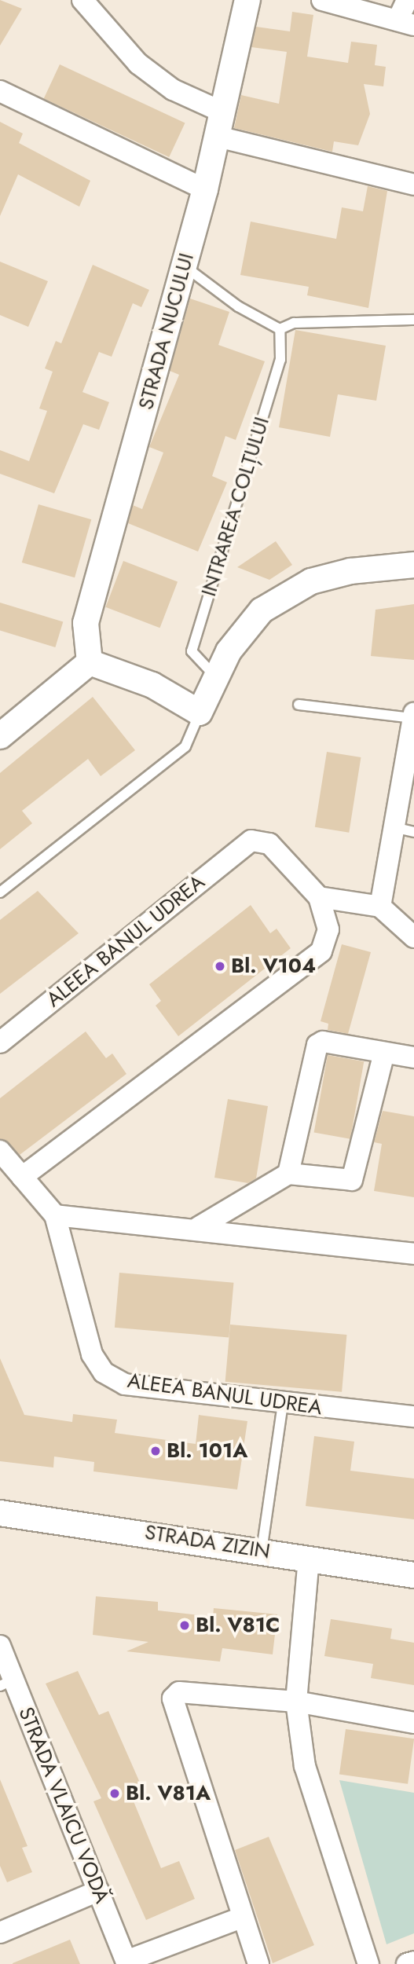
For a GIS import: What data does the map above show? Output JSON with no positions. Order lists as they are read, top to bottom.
{
  "streets": {
    "street": [
      "STRADA NUCULUI",
      "ALEEA BANUL UDREA",
      "STRADA ZIZIN",
      "STRADA VLAICU VODĂ"
    ],
    "lane": ["INTRAREA COLȚULUI"]
  },
  "places": [
    "Bl. V104",
    "Bl. 101A",
    "Bl. V81C",
    "Bl. V81A"
  ]
}
